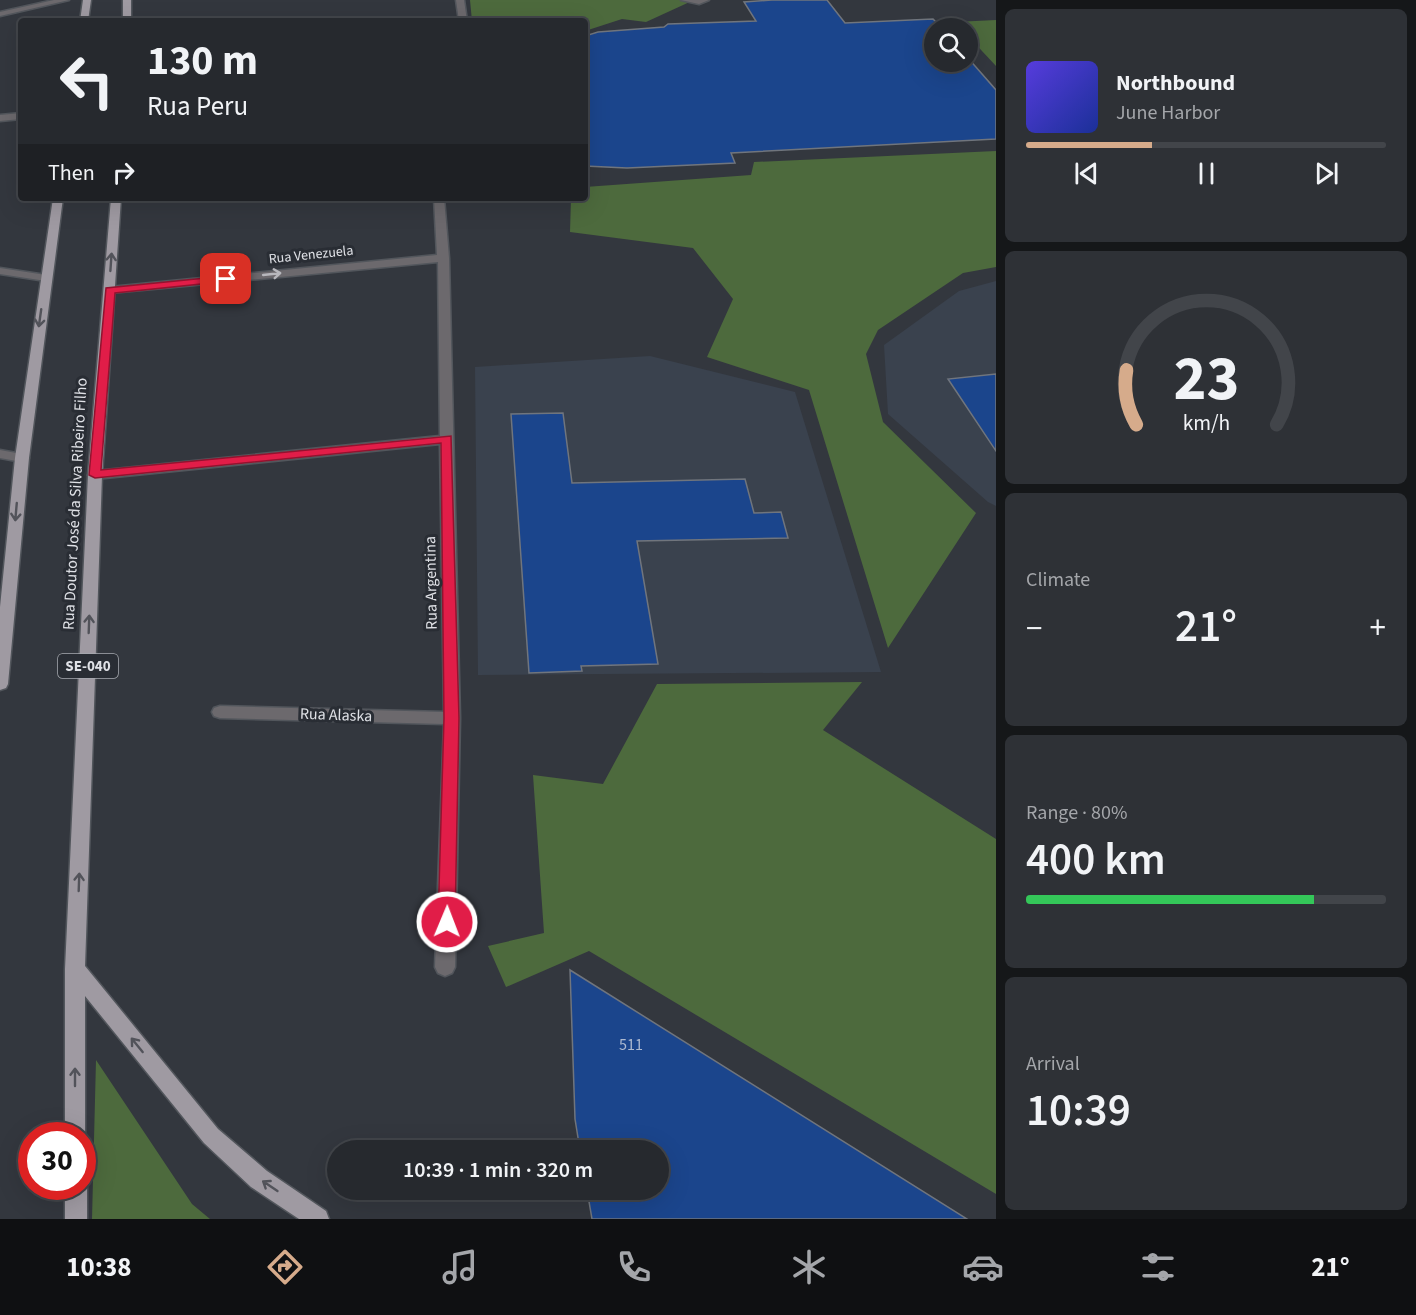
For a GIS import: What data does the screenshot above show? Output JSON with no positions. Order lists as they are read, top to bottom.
{
  "streets": {
    "main road": ["Rua Doutor José da Silva Ribeiro Filho", "SE-040"],
    "street": ["Rua Venezuela", "Rua Argentina", "Rua Alaska"]
  },
  "crossings": [
    ["Rua Venezuela", "Rua Doutor José da Silva Ribeiro Filho"],
    ["Rua Venezuela", "Rua Argentina"],
    ["Rua Argentina", "Rua Alaska"]
  ],
  "one_way": ["Rua Venezuela"],
  "house_numbers": ["511"],
  "page": {
    "turn": ["130 m", "Rua Peru"],
    "song": ["Northbound", "June Harbor"],
    "then": "Then",
    "tile": [
      "Climate",
      ["Range · 80%", "400 km"],
      ["Arrival", "10:39"]
    ],
    "heat": ["−", "21°", "+"],
    "limit": "30",
    "trip": "10:39 · 1 min · 320 m",
    "tabs": ["10:38", "21°"],
    "gauge": ["23", "km/h"]
  }
}
